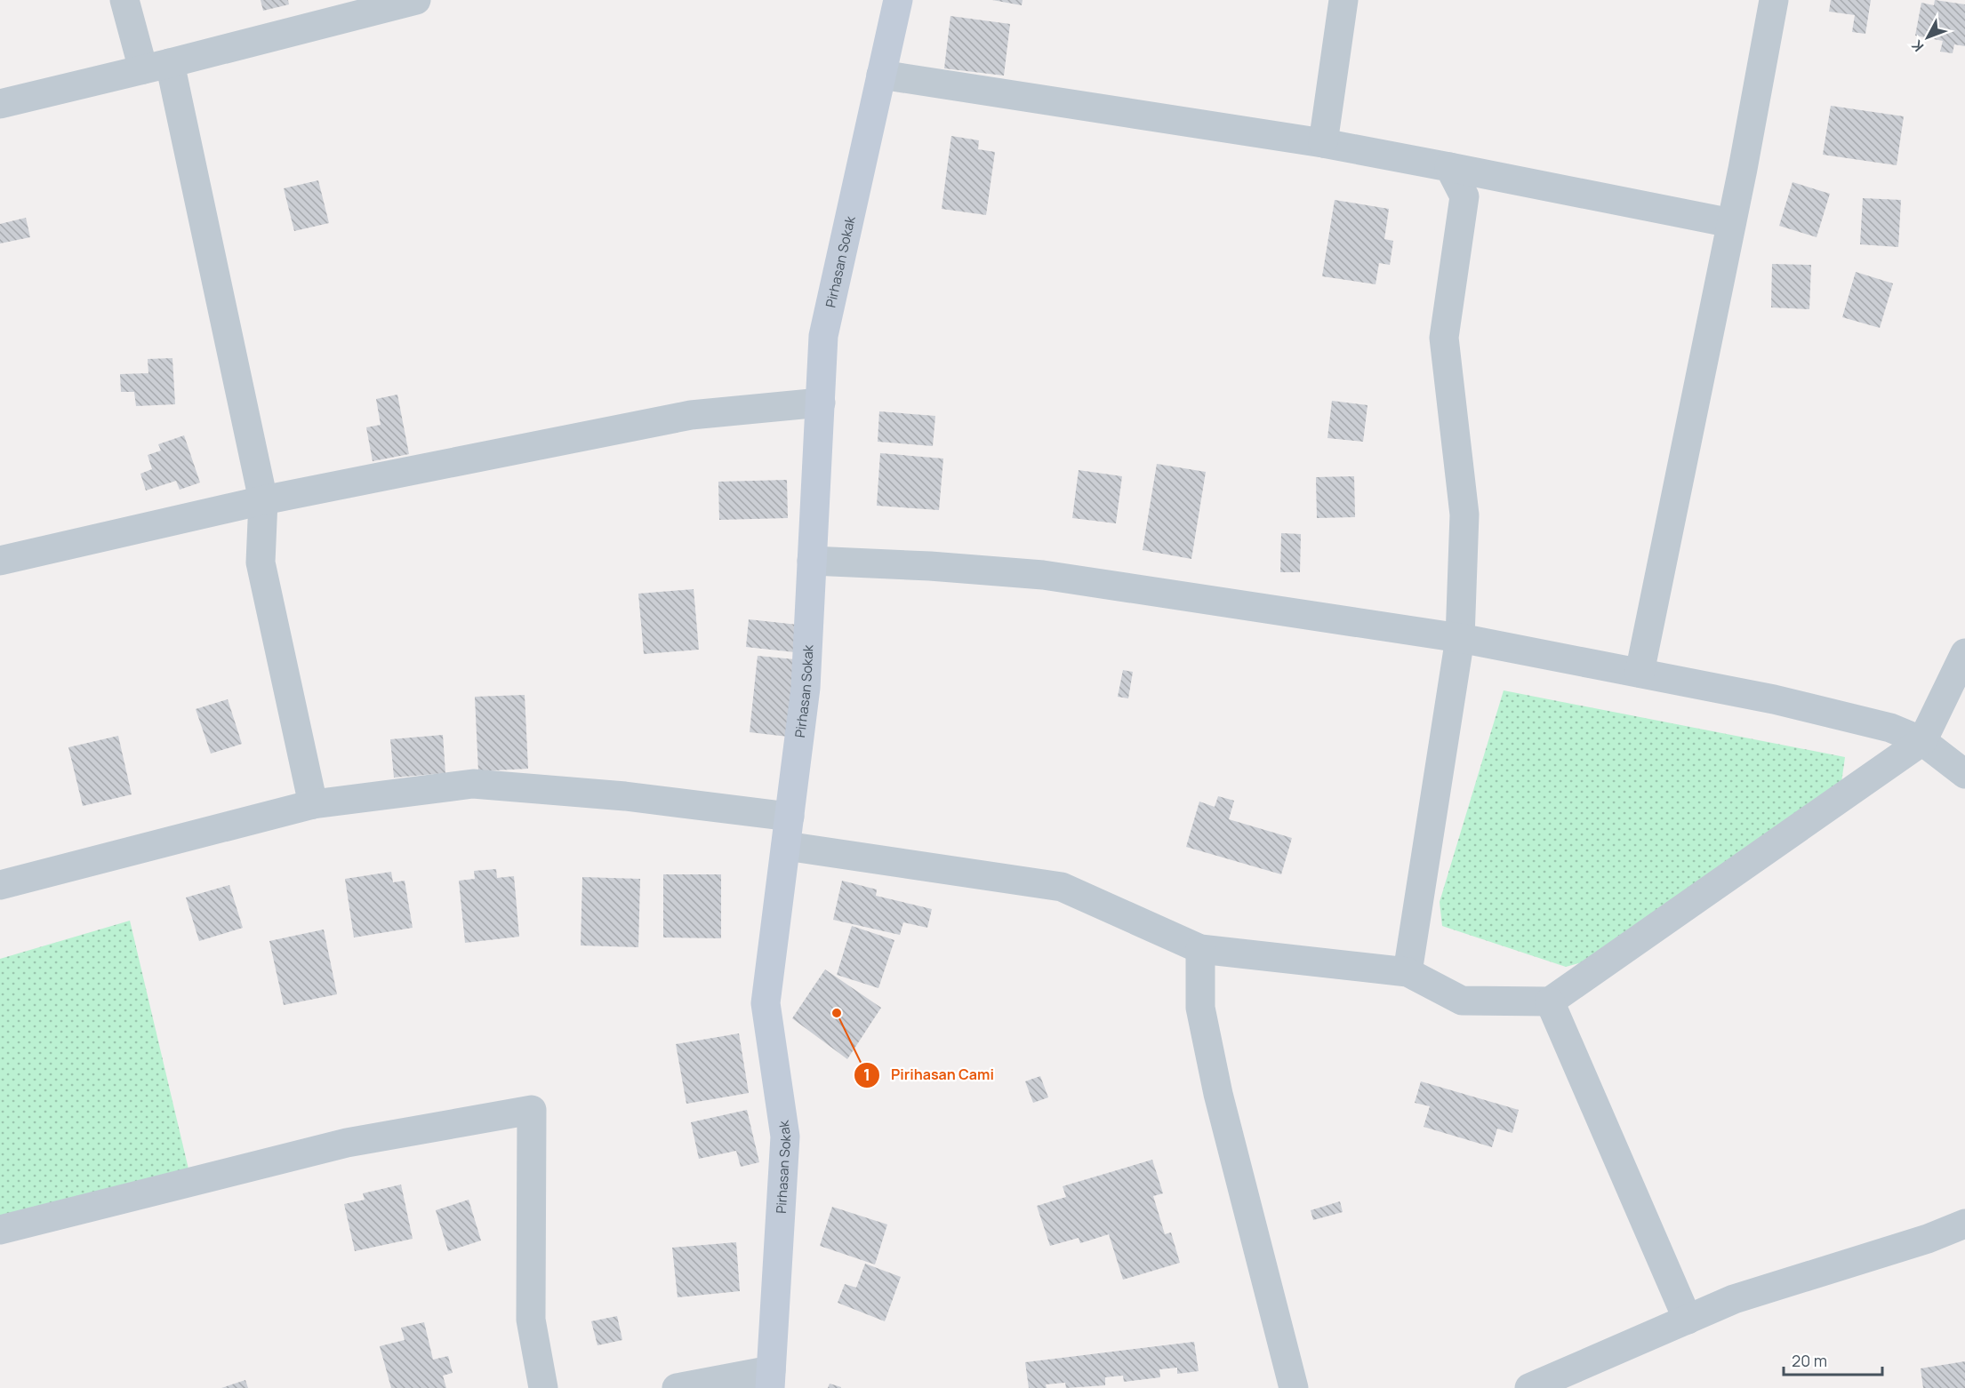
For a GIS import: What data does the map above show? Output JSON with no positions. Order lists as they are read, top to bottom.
{
  "streets": {
    "street": ["Pirhasan Sokak"]
  },
  "places": ["Pirihasan Cami"],
  "scale_bar": "20 m",
  "north": "bottom left"
}
